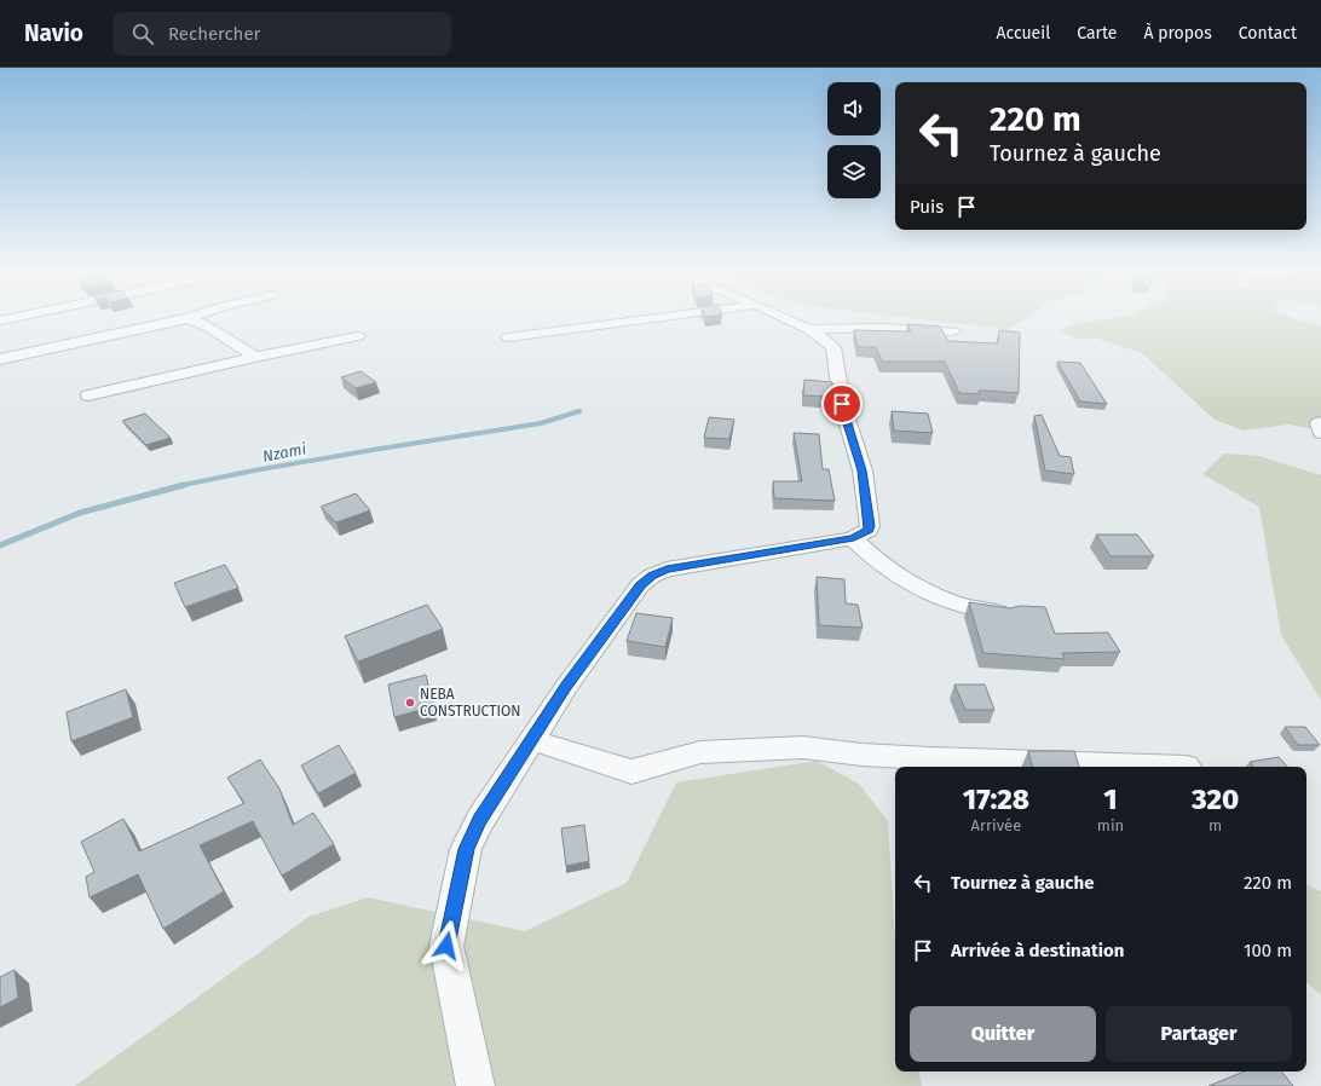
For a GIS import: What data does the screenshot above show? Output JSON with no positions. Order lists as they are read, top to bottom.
{
  "water": ["Nzami"],
  "places": ["NEBA CONSTRUCTION"],
  "page": {
    "header": "Navio",
    "search": "Rechercher",
    "nav": [
      "Accueil",
      "Carte",
      "À propos",
      "Contact"
    ],
    "turn": ["220 m", "Tournez à gauche"],
    "then": "Puis",
    "eta": [
      "17:28",
      "Arrivée",
      "1",
      "min",
      "320",
      "m"
    ],
    "list": [
      {
        "name": "Tournez à gauche",
        "value": "220 m"
      },
      {
        "name": "Arrivée à destination",
        "value": "100 m"
      }
    ],
    "buttons": ["Quitter", "Partager"]
  }
}
